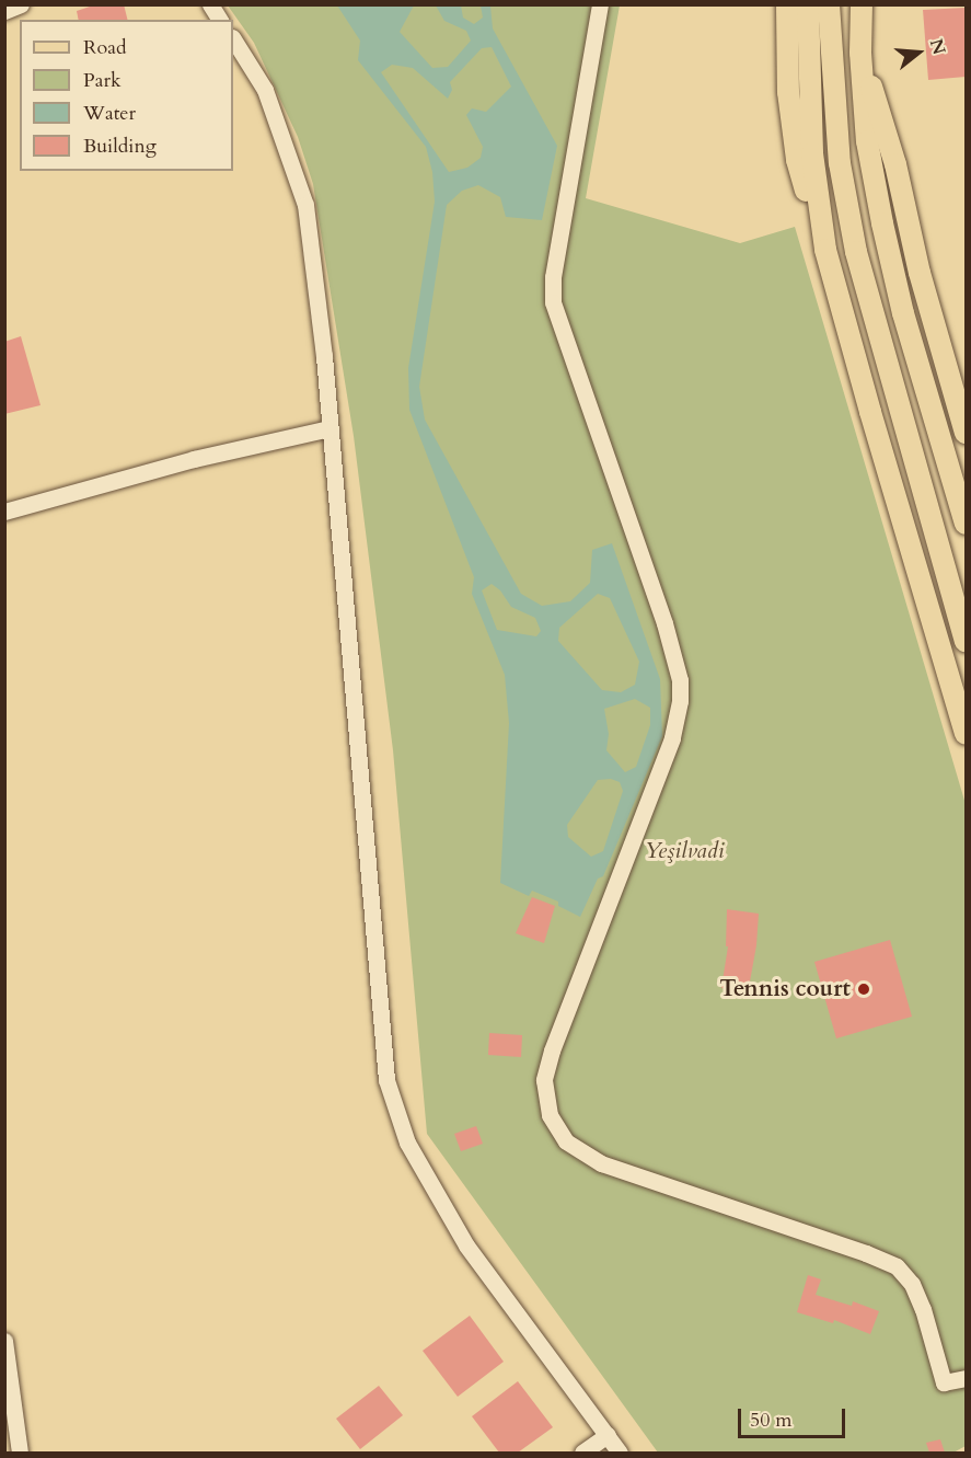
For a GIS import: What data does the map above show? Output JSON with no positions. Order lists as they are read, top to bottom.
{
  "parks": ["Yeşilvadi"],
  "places": ["Tennis court"],
  "legend": [
    "Road",
    "Park",
    "Water",
    "Building"
  ],
  "scale_bar": "50 m",
  "north": "right"
}
